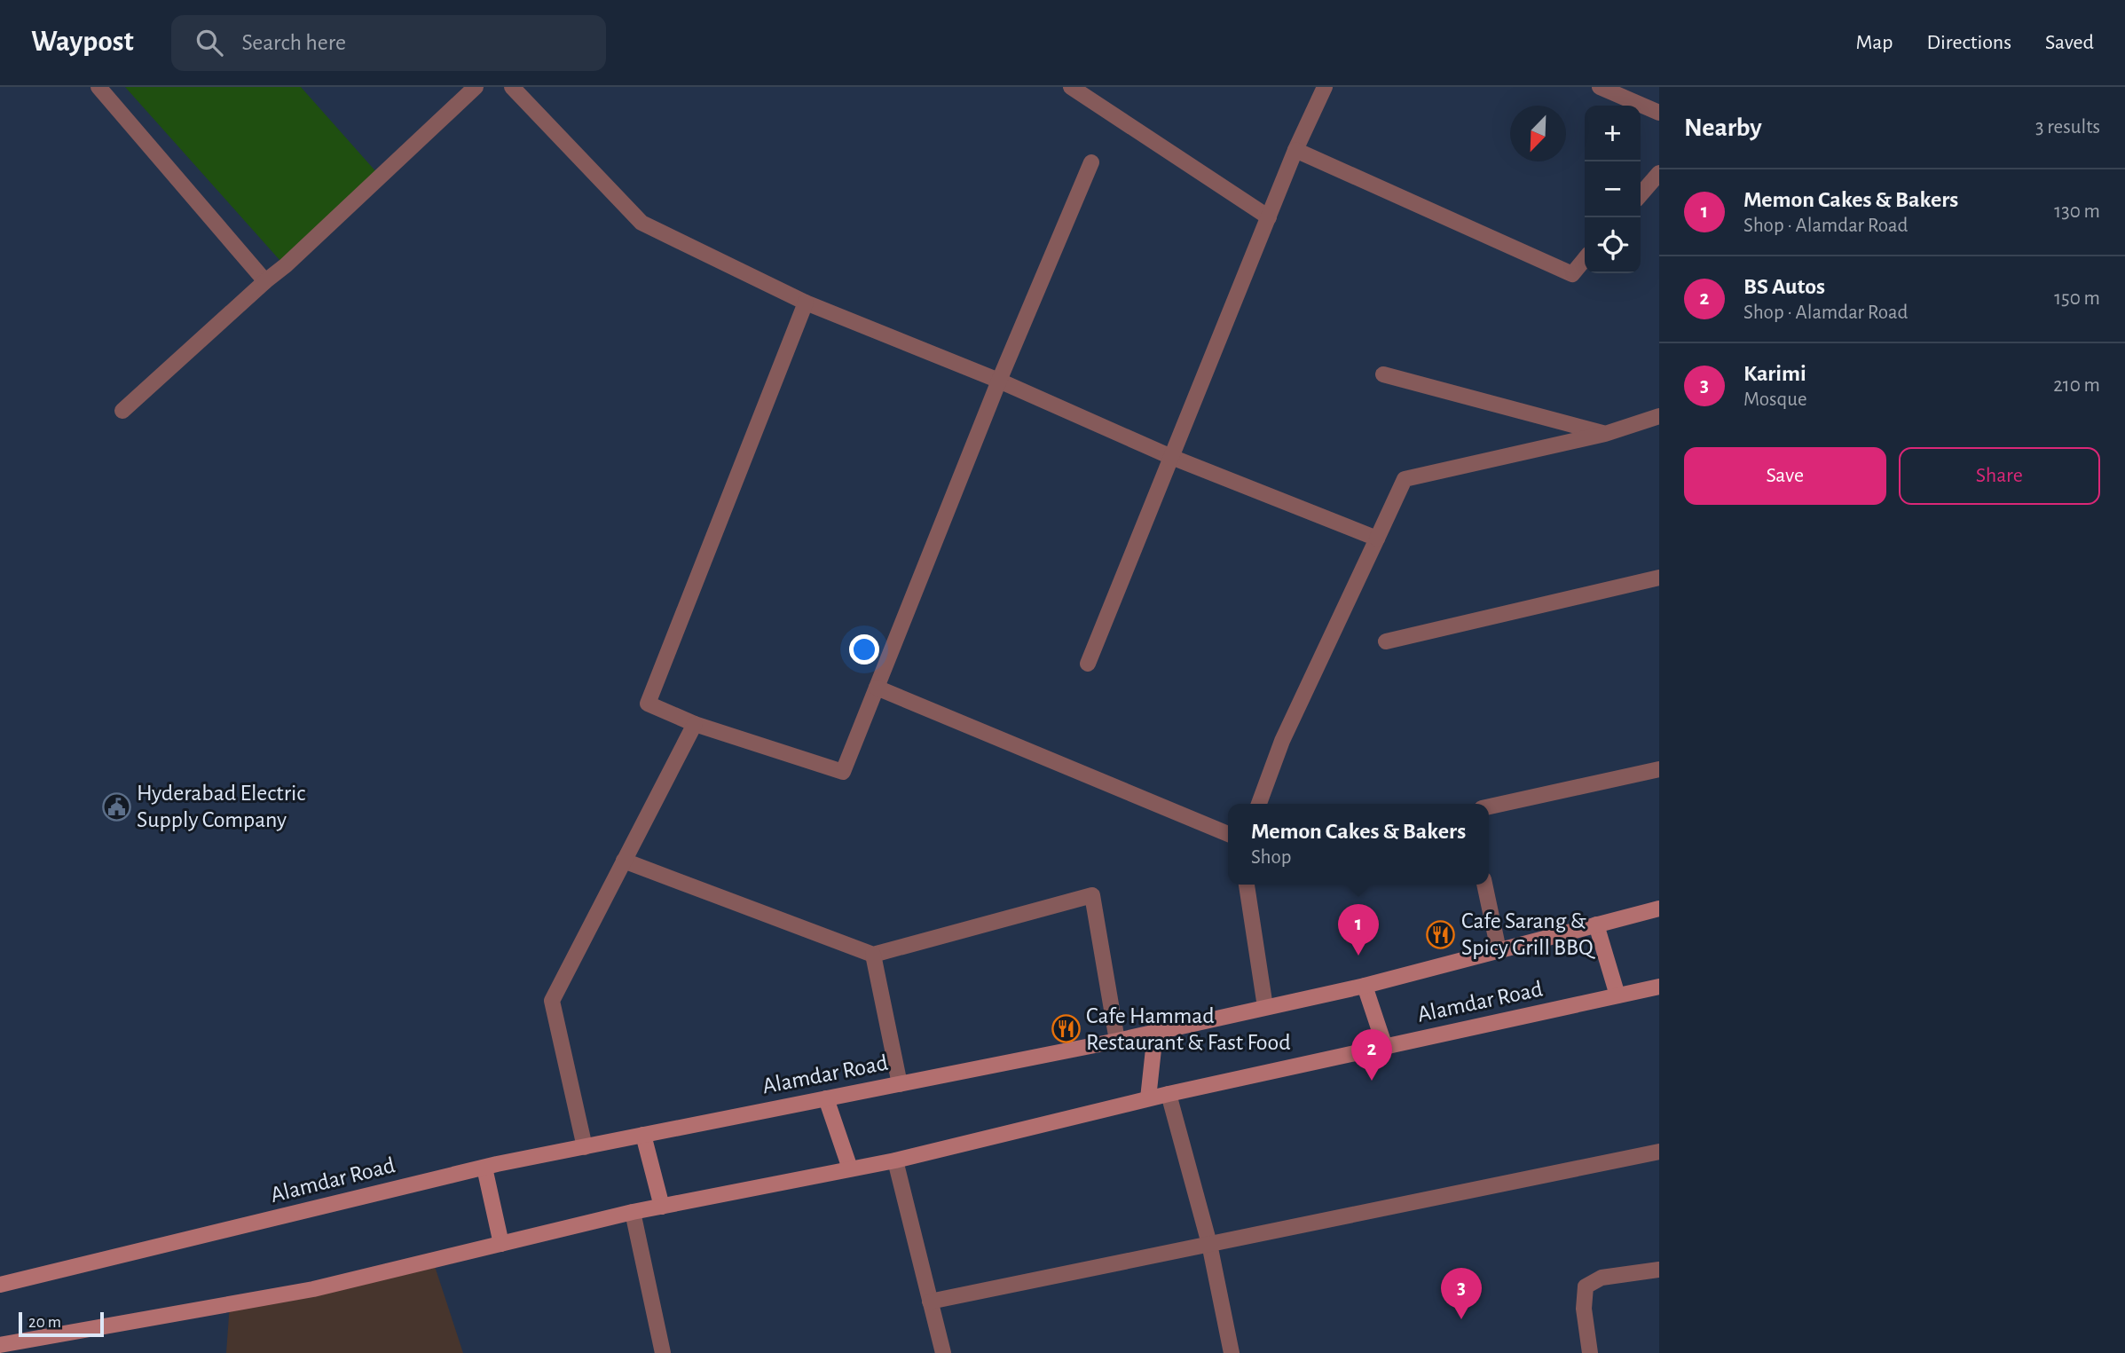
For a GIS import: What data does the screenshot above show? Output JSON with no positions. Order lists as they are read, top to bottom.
{
  "streets": {
    "street": ["Alamdar Road"]
  },
  "places": {
    "public building": ["Hyderabad Electric Supply Company"],
    "restaurant": ["Cafe Sarang & Spicy Grill BBQ", "Cafe Hammad Restaurant & Fast Food"]
  },
  "scale_bar": "20 m",
  "north": "bottom left",
  "page": {
    "header": "Waypost",
    "search": "Search here",
    "nav": ["Map", "Directions", "Saved"],
    "heading": ["Nearby", "3 results"],
    "map_buttons": ["+", "−"],
    "list": [
      {
        "mark": "1",
        "name": "Memon Cakes & Bakers",
        "note": "Shop · Alamdar Road",
        "value": "130 m"
      },
      {
        "mark": "2",
        "name": "BS Autos",
        "note": "Shop · Alamdar Road",
        "value": "150 m"
      },
      {
        "mark": "3",
        "name": "Karimi",
        "note": "Mosque",
        "value": "210 m"
      }
    ],
    "buttons": ["Save", "Share"],
    "popup": ["Memon Cakes & Bakers", "Shop"],
    "pins": ["1", "2", "3"],
    "scale": "20 m"
  }
}
